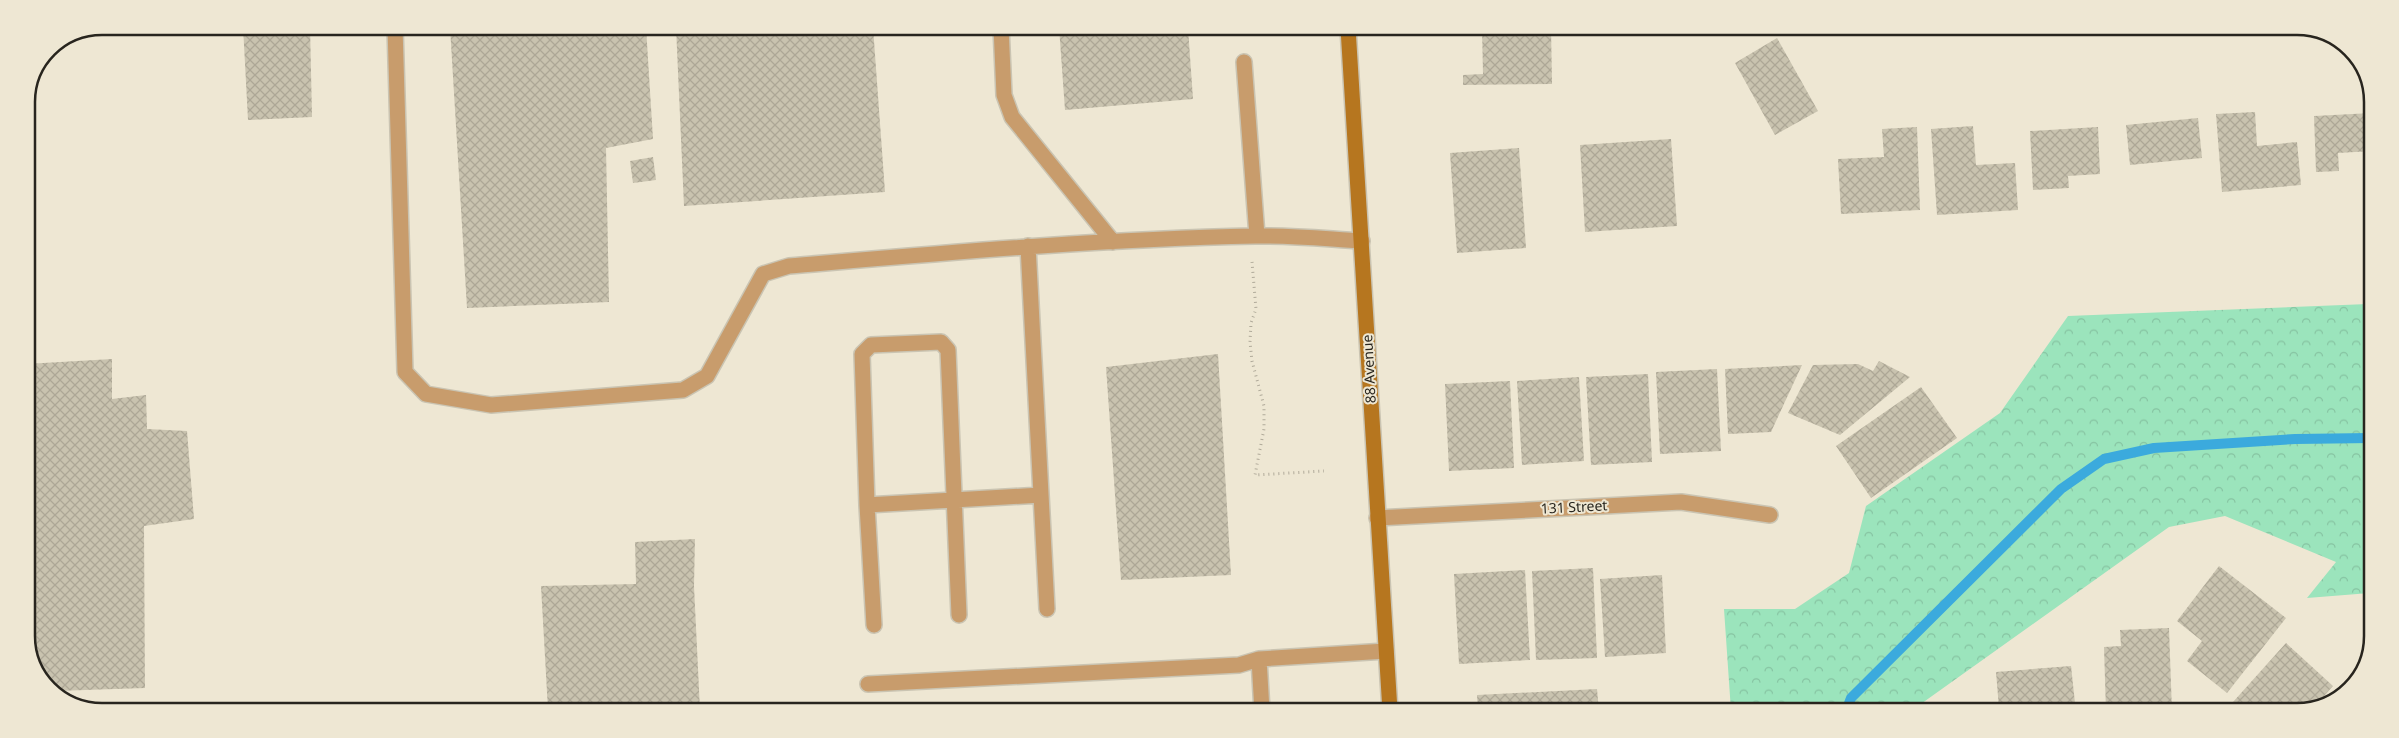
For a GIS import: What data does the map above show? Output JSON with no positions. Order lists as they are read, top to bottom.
{
  "streets": {
    "main road": ["88 Avenue"],
    "street": ["131 Street"]
  },
  "crossings": [
    ["88 Avenue", "131 Street"]
  ]
}
